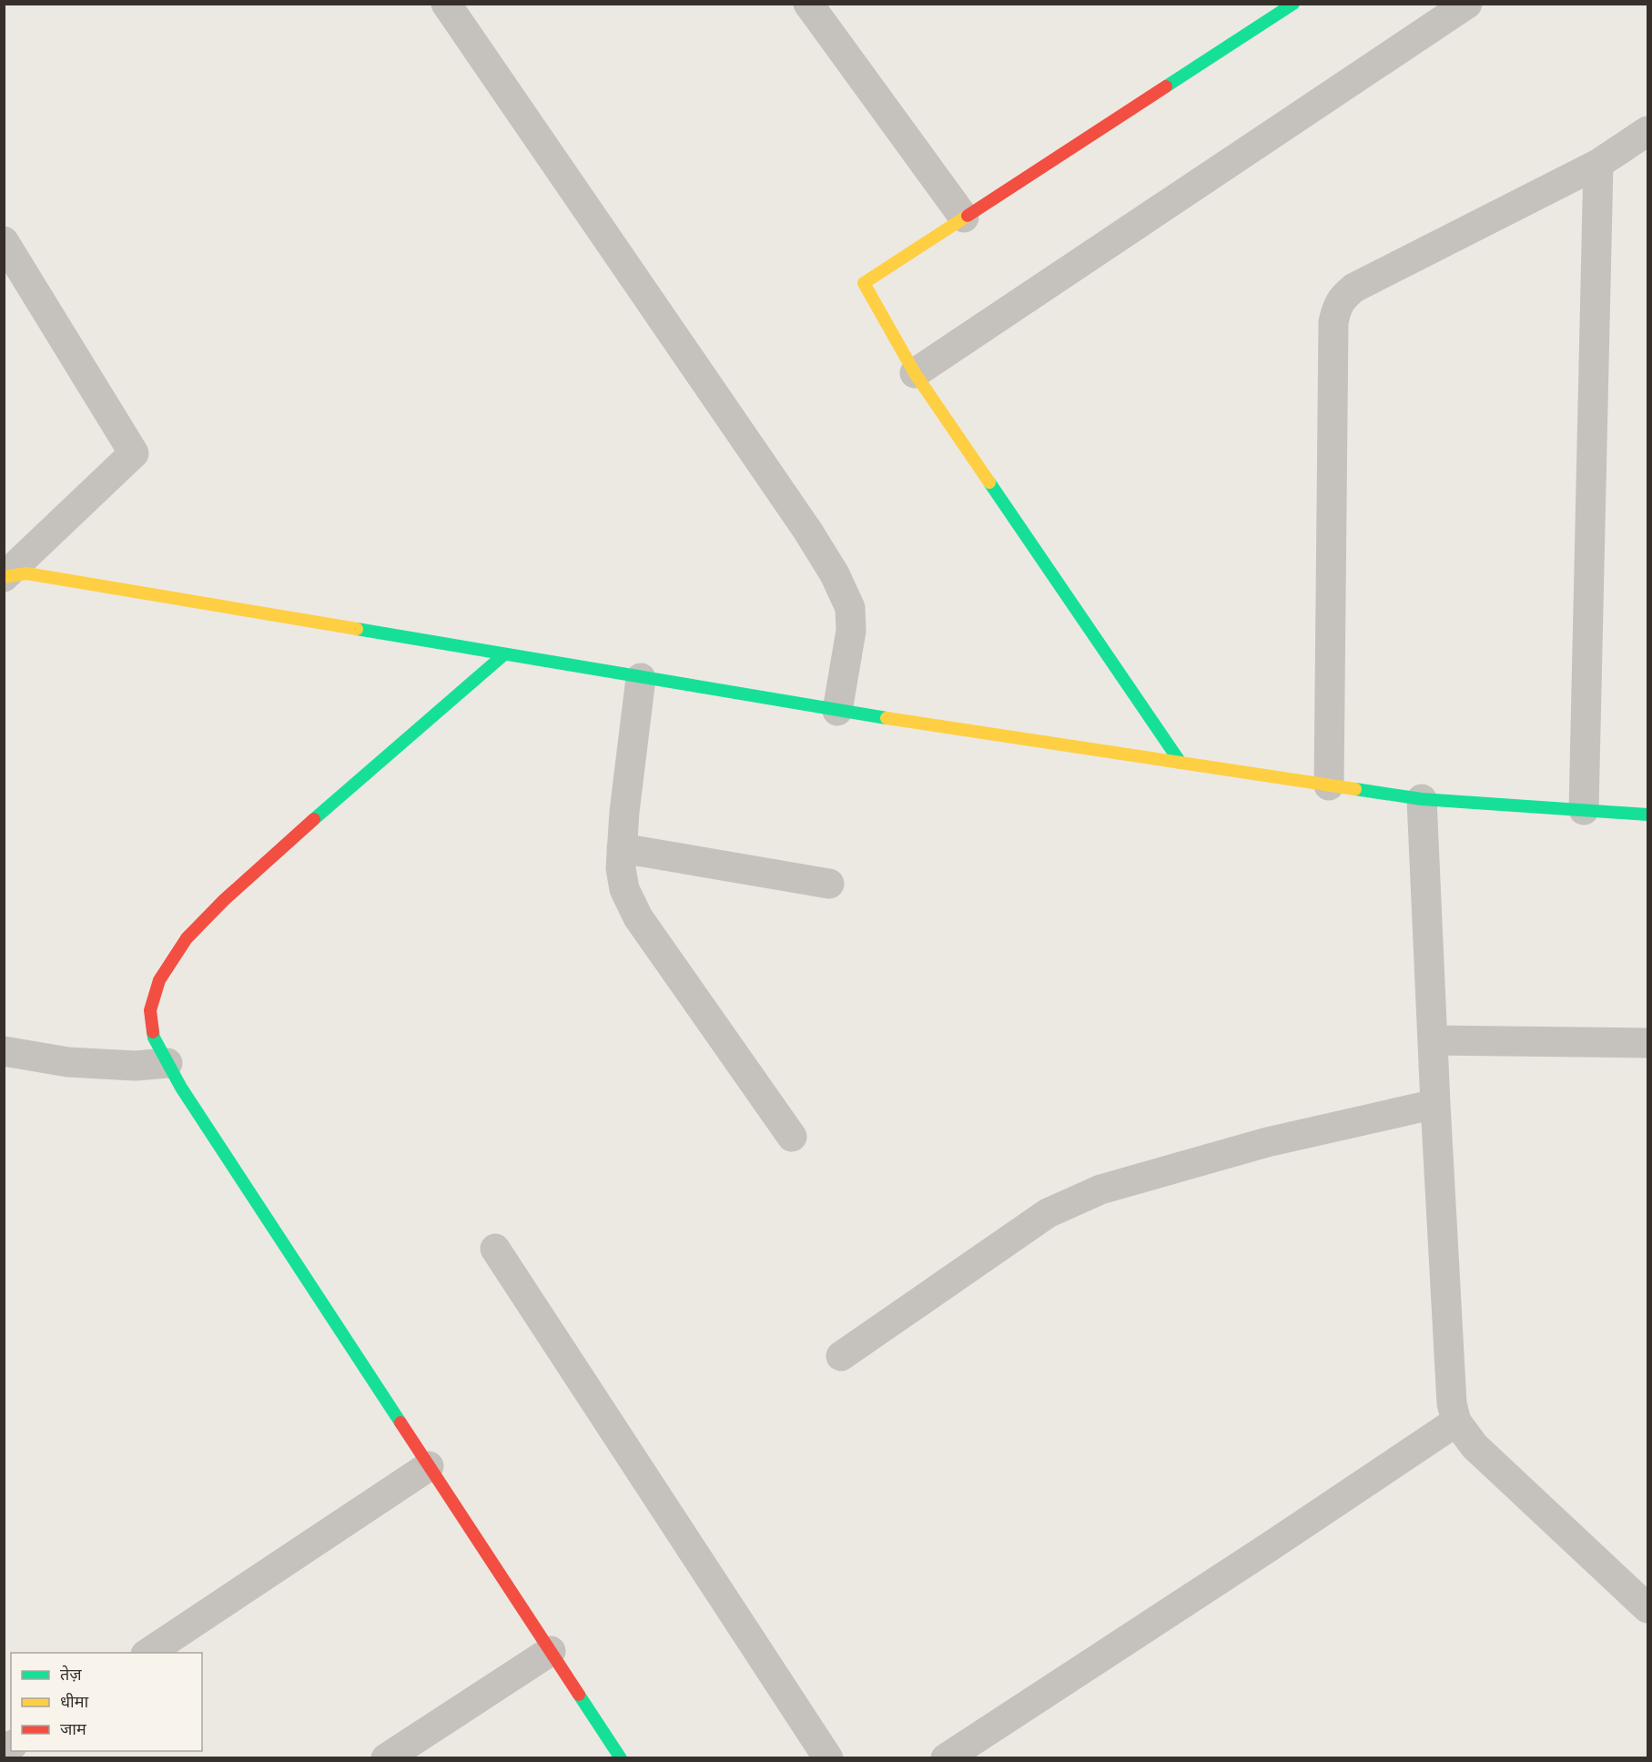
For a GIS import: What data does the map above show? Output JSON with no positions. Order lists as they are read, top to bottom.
{
  "legend": ["तेज़", "धीमा", "जाम"]
}
